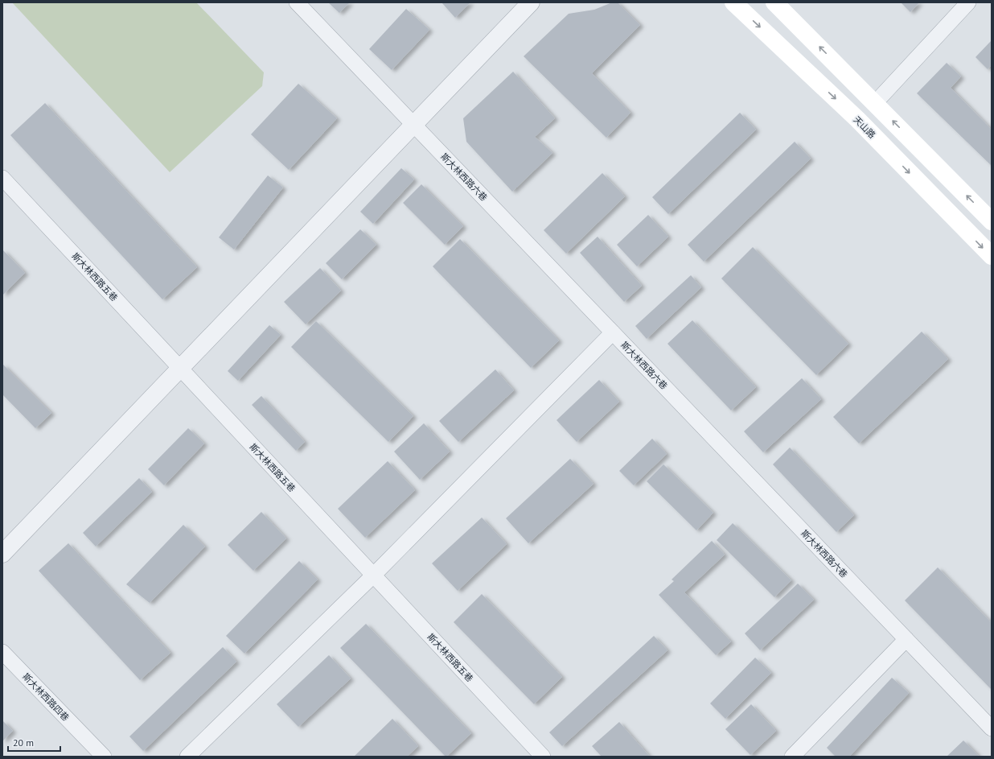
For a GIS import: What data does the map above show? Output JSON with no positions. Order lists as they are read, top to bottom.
{
  "streets": {
    "main road": ["天山路"],
    "street": ["斯大林西路六巷", "斯大林西路五巷", "斯大林西路四巷"]
  },
  "scale_bar": "20 m"
}
